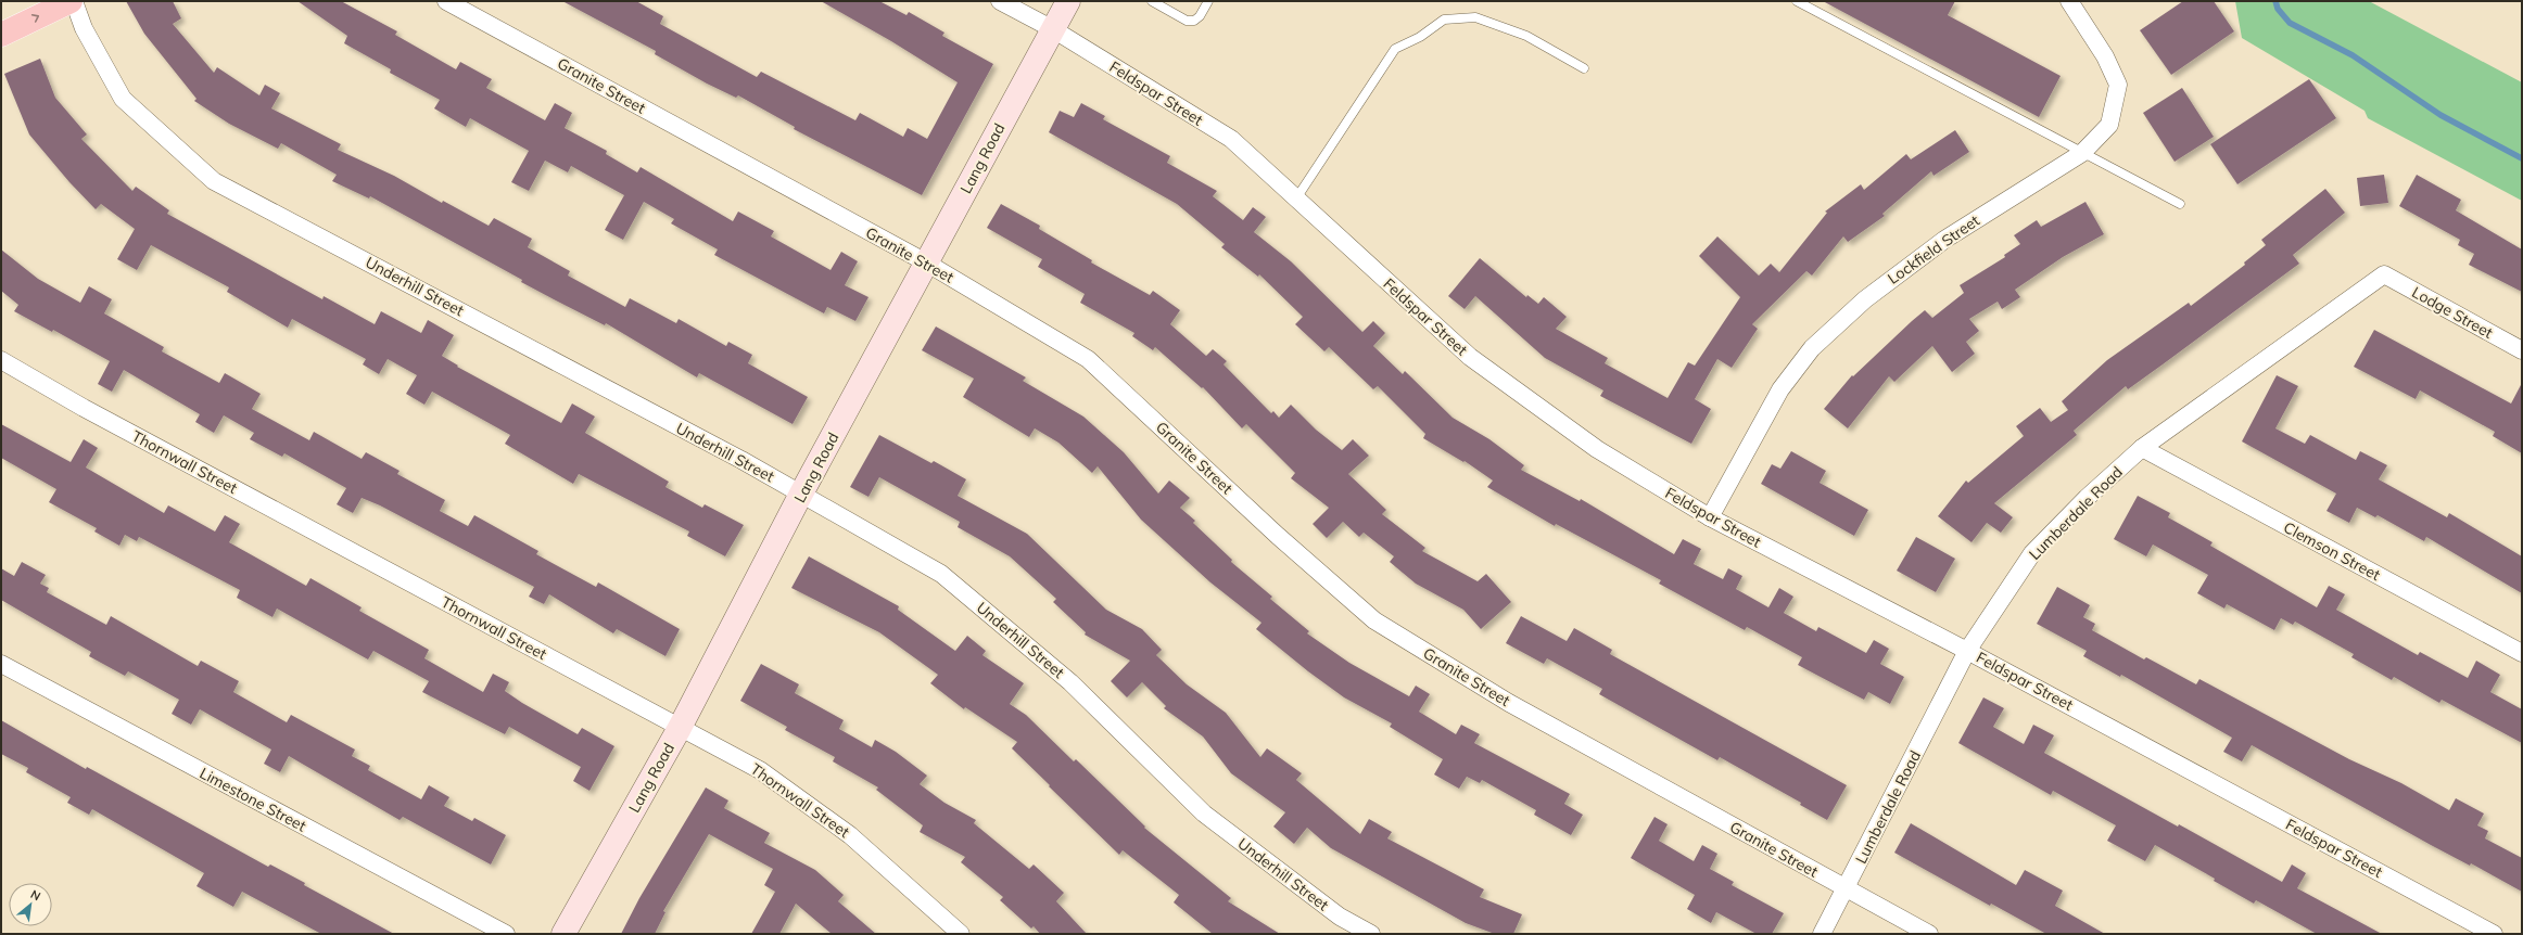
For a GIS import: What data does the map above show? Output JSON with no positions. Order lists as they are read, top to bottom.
{
  "streets": {
    "street": [
      "Granite Street",
      "Feldspar Street",
      "Lang Road",
      "Lockfield Street",
      "Underhill Street",
      "Lodge Street",
      "Thornwall Street",
      "Lumberdale Road",
      "Clemson Street",
      "Limestone Street"
    ]
  },
  "crossings": [
    ["Granite Street", "Lang Road"],
    ["Granite Street", "Lumberdale Road"],
    ["Feldspar Street", "Lang Road"],
    ["Feldspar Street", "Lockfield Street"],
    ["Feldspar Street", "Lumberdale Road"],
    ["Lang Road", "Underhill Street"],
    ["Lang Road", "Thornwall Street"],
    ["Lodge Street", "Lumberdale Road"],
    ["Lumberdale Road", "Clemson Street"]
  ],
  "north": "top right"
}
